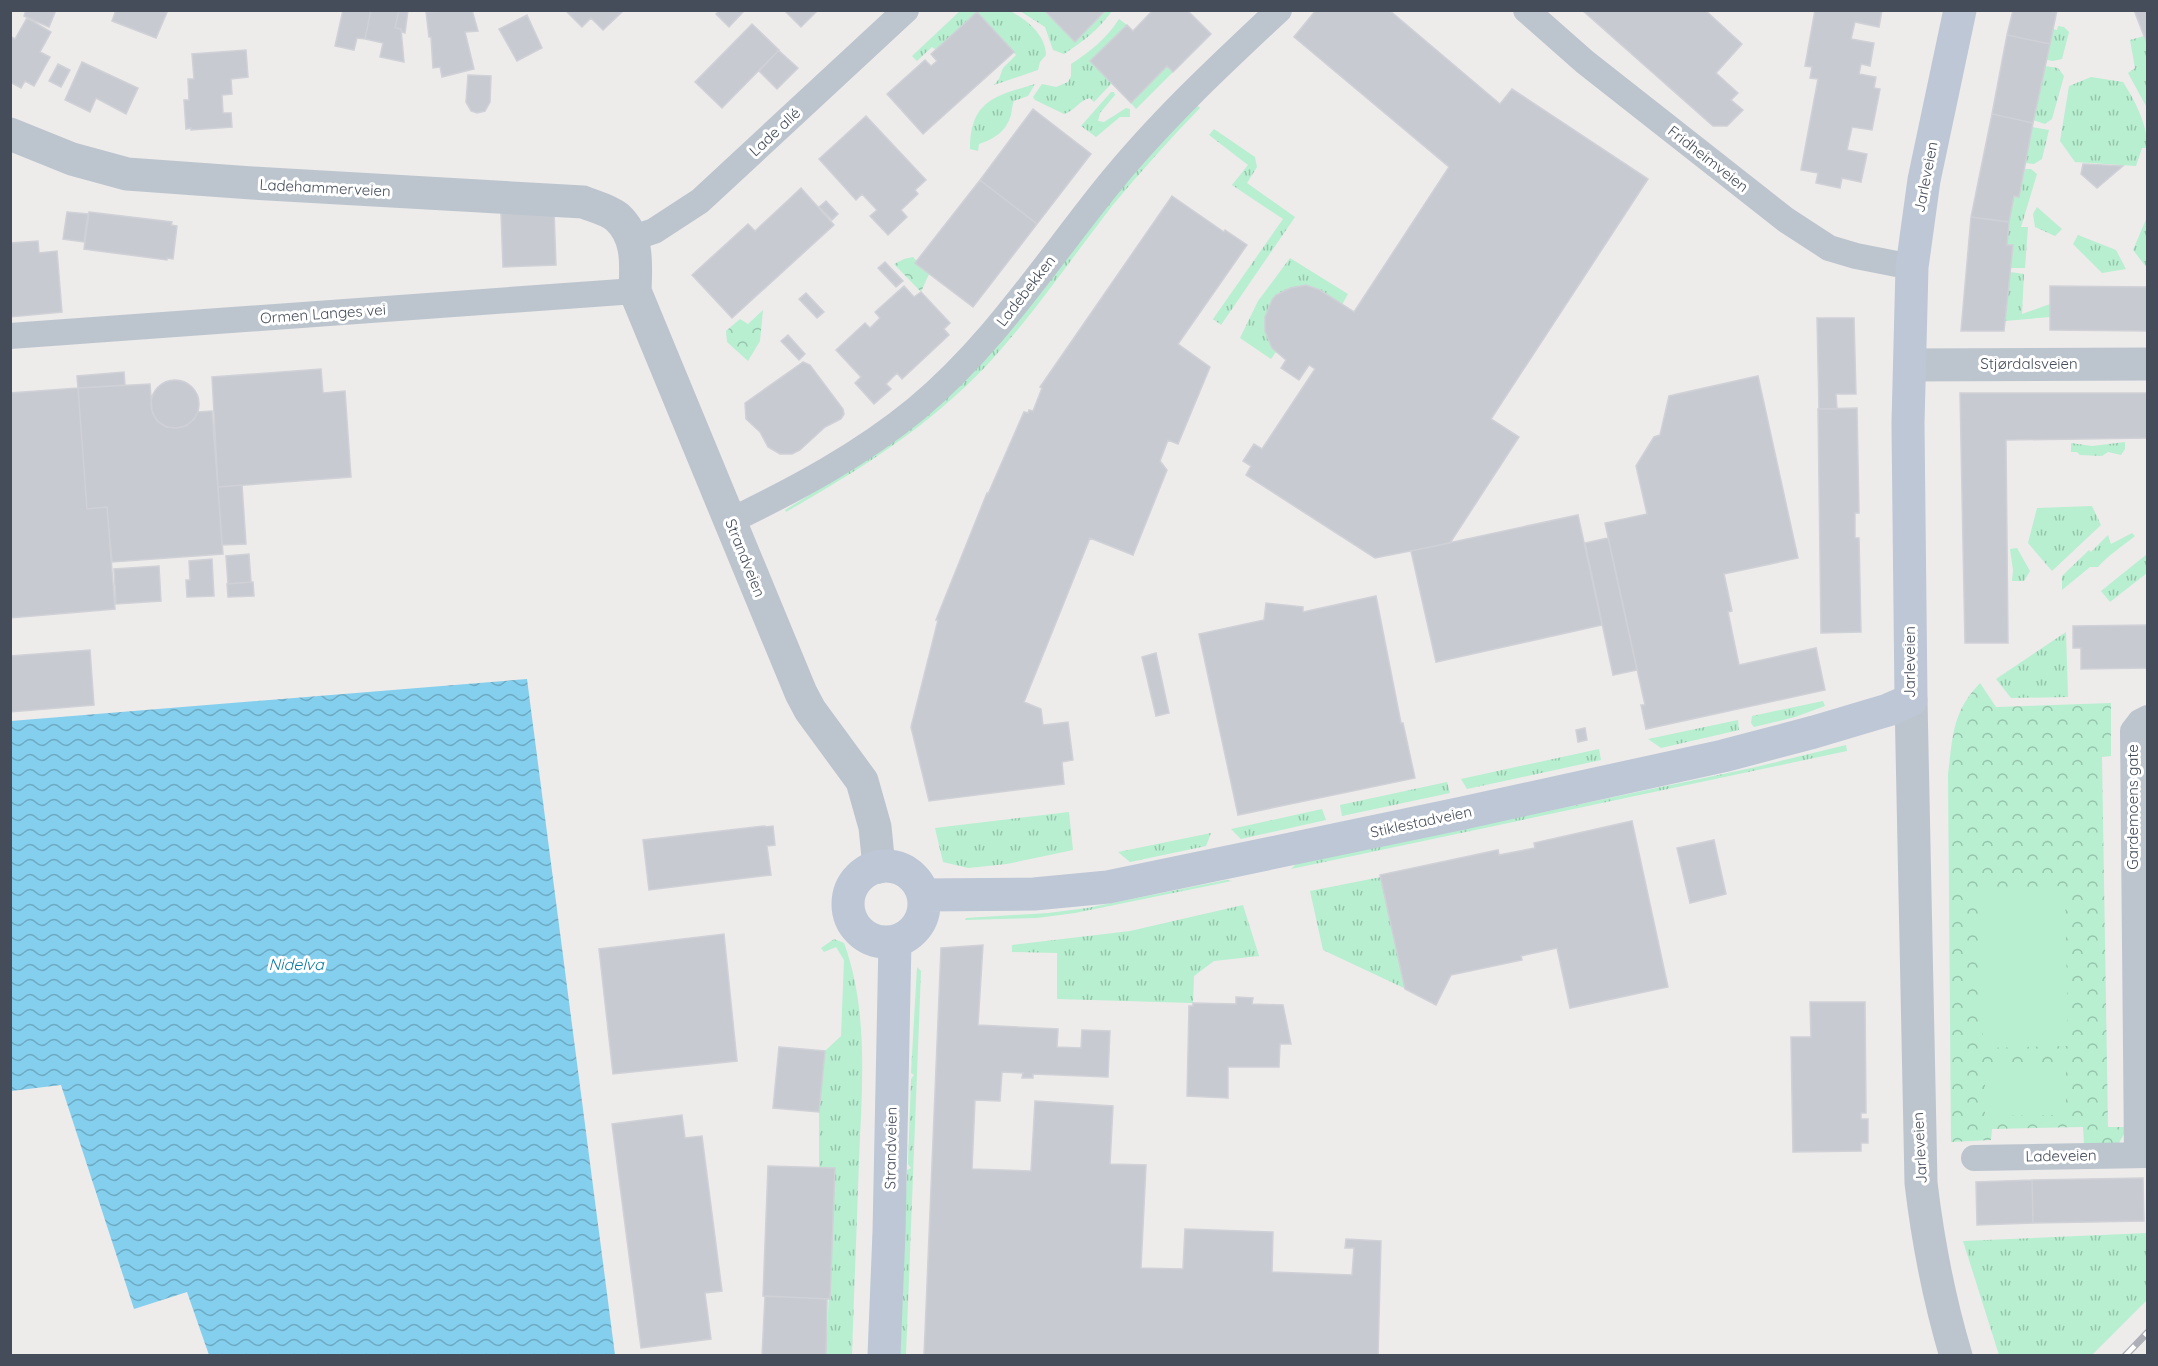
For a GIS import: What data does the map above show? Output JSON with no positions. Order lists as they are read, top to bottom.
{
  "streets": {
    "main road": ["Jarleveien", "Strandveien", "Stiklestadveien"],
    "street": [
      "Lade allé",
      "Fridheimveien",
      "Ladehammerveien",
      "Ladebekken",
      "Ormen Langes vei",
      "Stjørdalsveien",
      "Gardemoens gate",
      "Ladeveien"
    ]
  },
  "crossings": [
    ["Lade allé", "Ladehammerveien"],
    ["Lade allé", "Strandveien"],
    ["Fridheimveien", "Jarleveien"],
    ["Jarleveien", "Stjørdalsveien"],
    ["Jarleveien", "Stiklestadveien"],
    ["Ladehammerveien", "Strandveien"],
    ["Ladebekken", "Strandveien"],
    ["Ormen Langes vei", "Strandveien"],
    ["Strandveien", "Stiklestadveien"],
    ["Gardemoens gate", "Ladeveien"]
  ],
  "water": ["Nidelva"]
}
